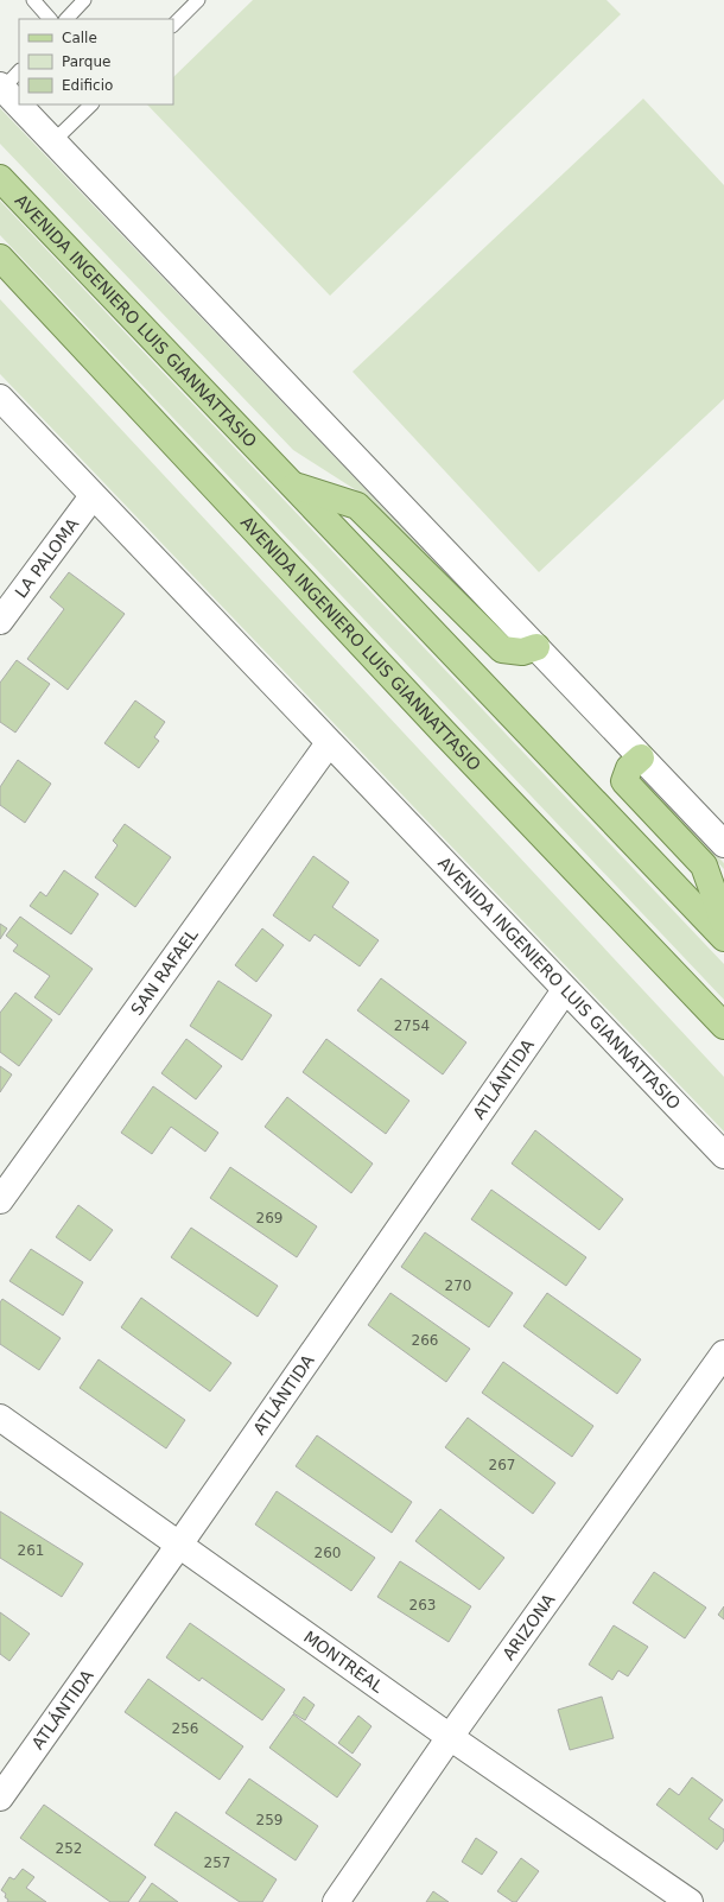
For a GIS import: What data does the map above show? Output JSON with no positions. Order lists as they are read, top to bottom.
{
  "streets": {
    "main road": ["AVENIDA INGENIERO LUIS GIANNATTASIO"],
    "street": [
      "LA PALOMA",
      "SAN RAFAEL",
      "ATLÁNTIDA",
      "ARIZONA",
      "MONTREAL"
    ]
  },
  "crossings": [
    ["AVENIDA INGENIERO LUIS GIANNATTASIO", "LA PALOMA"],
    ["AVENIDA INGENIERO LUIS GIANNATTASIO", "SAN RAFAEL"],
    ["AVENIDA INGENIERO LUIS GIANNATTASIO", "ATLÁNTIDA"],
    ["ATLÁNTIDA", "MONTREAL"],
    ["ARIZONA", "MONTREAL"]
  ],
  "house_numbers": [
    "2754",
    "269",
    "270",
    "266",
    "267",
    "261",
    "260",
    "263",
    "256",
    "259",
    "252",
    "257"
  ],
  "legend": ["Calle", "Parque", "Edificio"]
}
